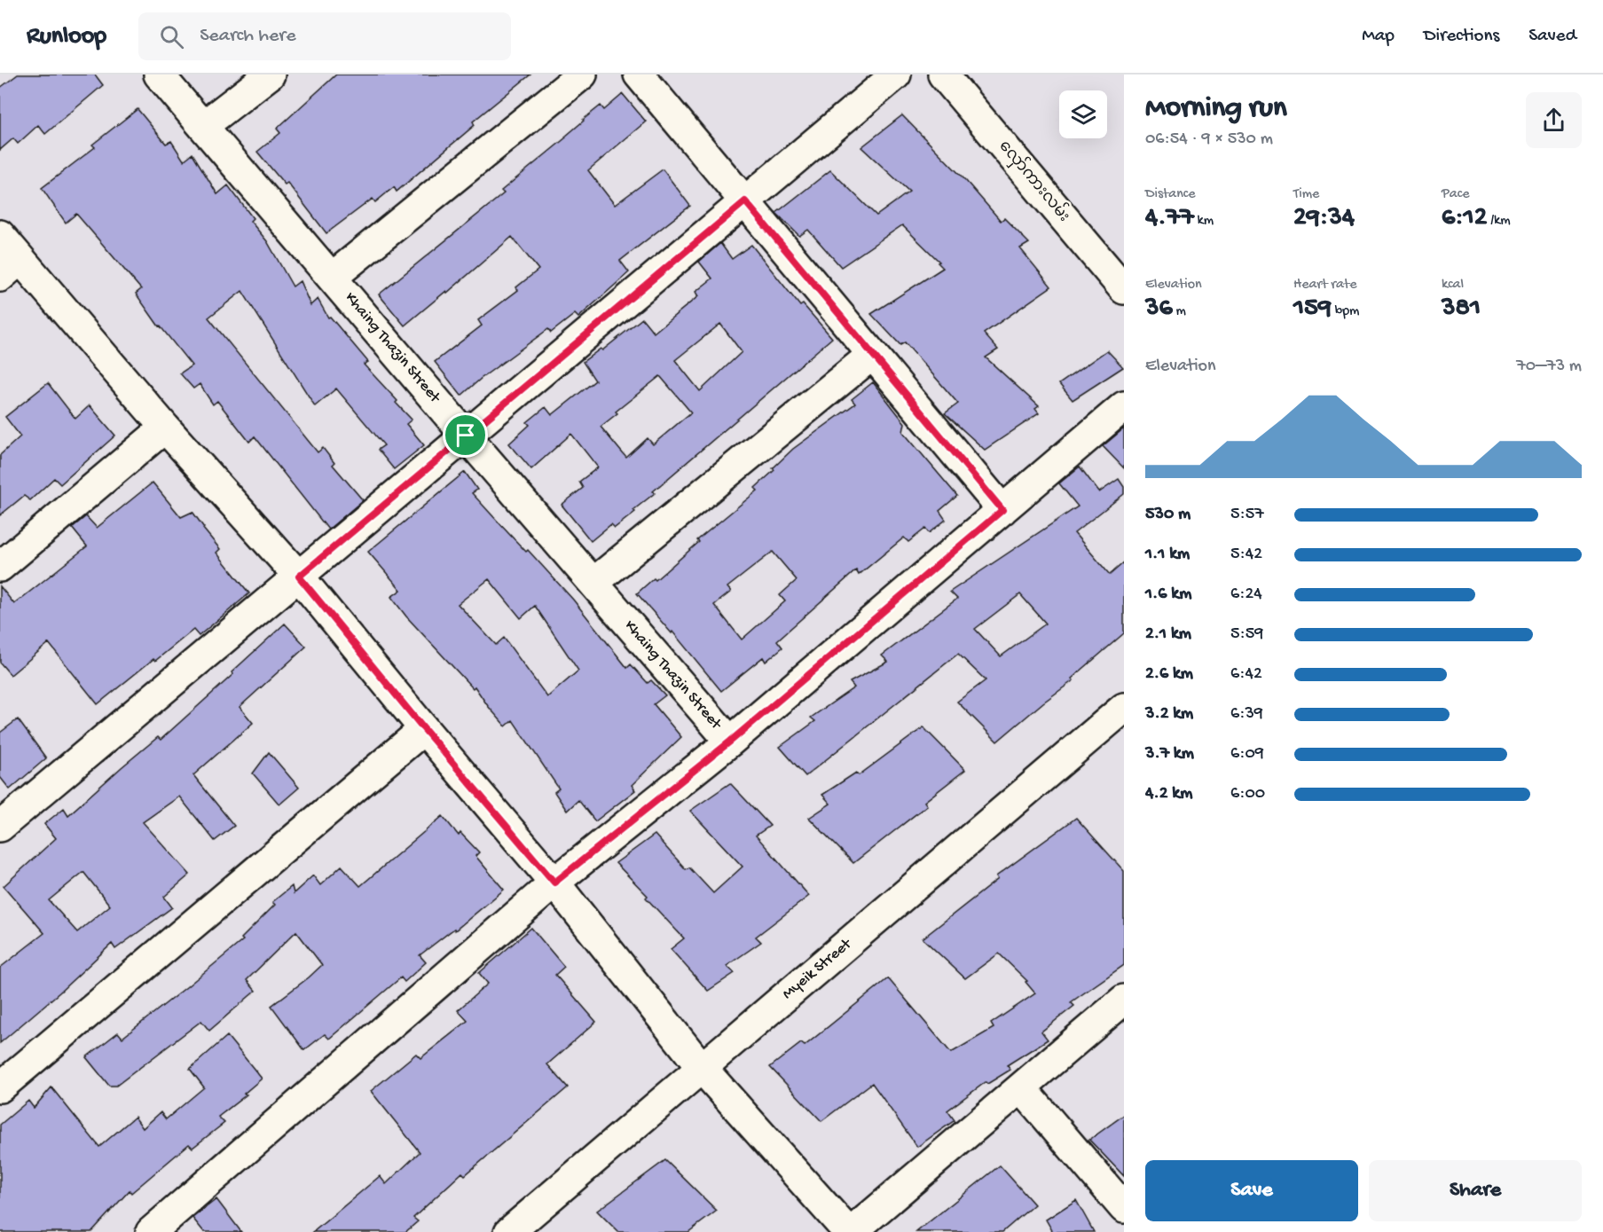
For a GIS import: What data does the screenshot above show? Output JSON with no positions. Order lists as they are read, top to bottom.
{
  "streets": {
    "street": ["လှော်ကားလမ်း", "Khaing Thazin Street", "Myeik Street"]
  },
  "page": {
    "header": "Runloop",
    "search": "Search here",
    "nav": ["Map", "Directions", "Saved"],
    "heading": ["Morning run", "06:54 · 9 × 530 m"],
    "stats": [
      ["Distance", "4.77 km"],
      ["Time", "29:34"],
      ["Pace", "6:12 /km"],
      ["Elevation", "36 m"],
      ["Heart rate", "159 bpm"],
      ["kcal", "381"]
    ],
    "chart": ["Elevation", "70–73 m"],
    "list": [
      {
        "name": "530 m",
        "note": "5:57"
      },
      {
        "name": "1.1 km",
        "note": "5:42"
      },
      {
        "name": "1.6 km",
        "note": "6:24"
      },
      {
        "name": "2.1 km",
        "note": "5:59"
      },
      {
        "name": "2.6 km",
        "note": "6:42"
      },
      {
        "name": "3.2 km",
        "note": "6:39"
      },
      {
        "name": "3.7 km",
        "note": "6:09"
      },
      {
        "name": "4.2 km",
        "note": "6:00"
      }
    ],
    "buttons": ["Save", "Share"]
  }
}
